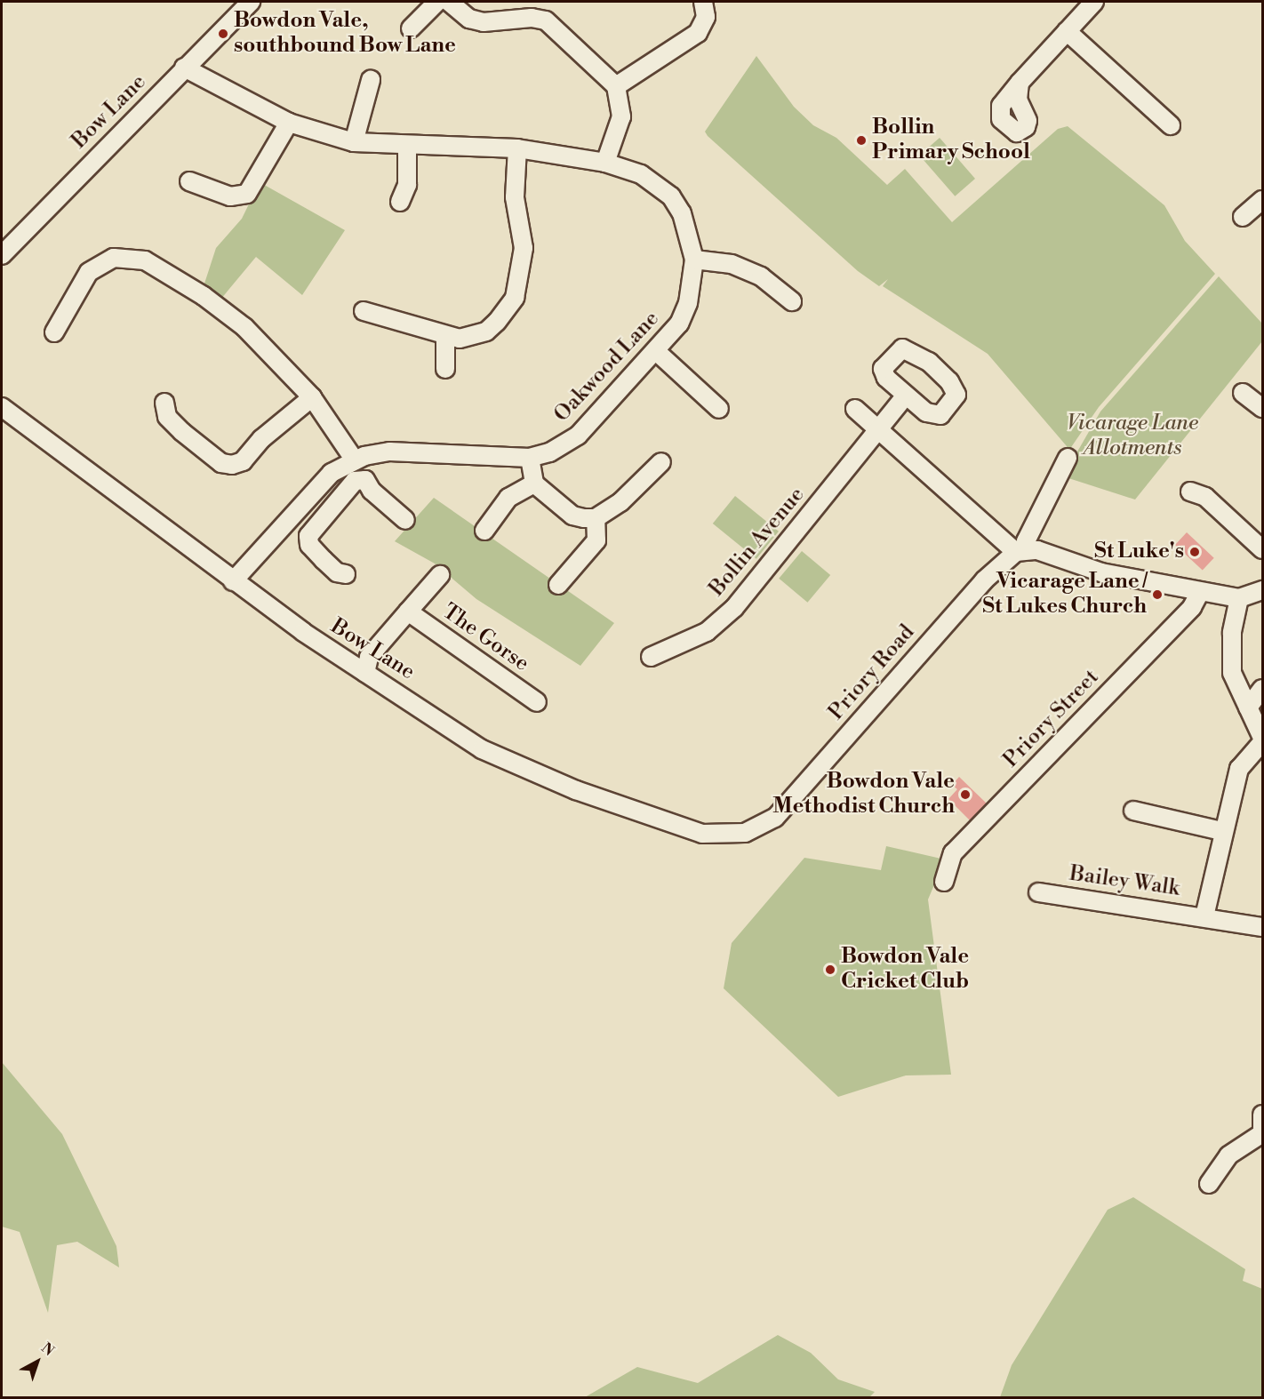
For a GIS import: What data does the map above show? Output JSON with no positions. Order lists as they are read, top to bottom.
{
  "streets": {
    "street": [
      "Bow Lane",
      "Oakwood Lane",
      "Bollin Avenue",
      "The Gorse",
      "Priory Road",
      "Priory Street",
      "Bailey Walk"
    ]
  },
  "crossings": [
    ["Bow Lane", "Oakwood Lane"],
    ["Bow Lane", "The Gorse"],
    ["Bow Lane", "Priory Road"]
  ],
  "parks": ["Vicarage Lane Allotments"],
  "places": [
    "Bowdon Vale, southbound Bow Lane",
    "Bollin Primary School",
    "St Luke's",
    "Vicarage Lane / St Lukes Church",
    "Bowdon Vale Methodist Church",
    "Bowdon Vale Cricket Club"
  ],
  "north": "top right"
}
